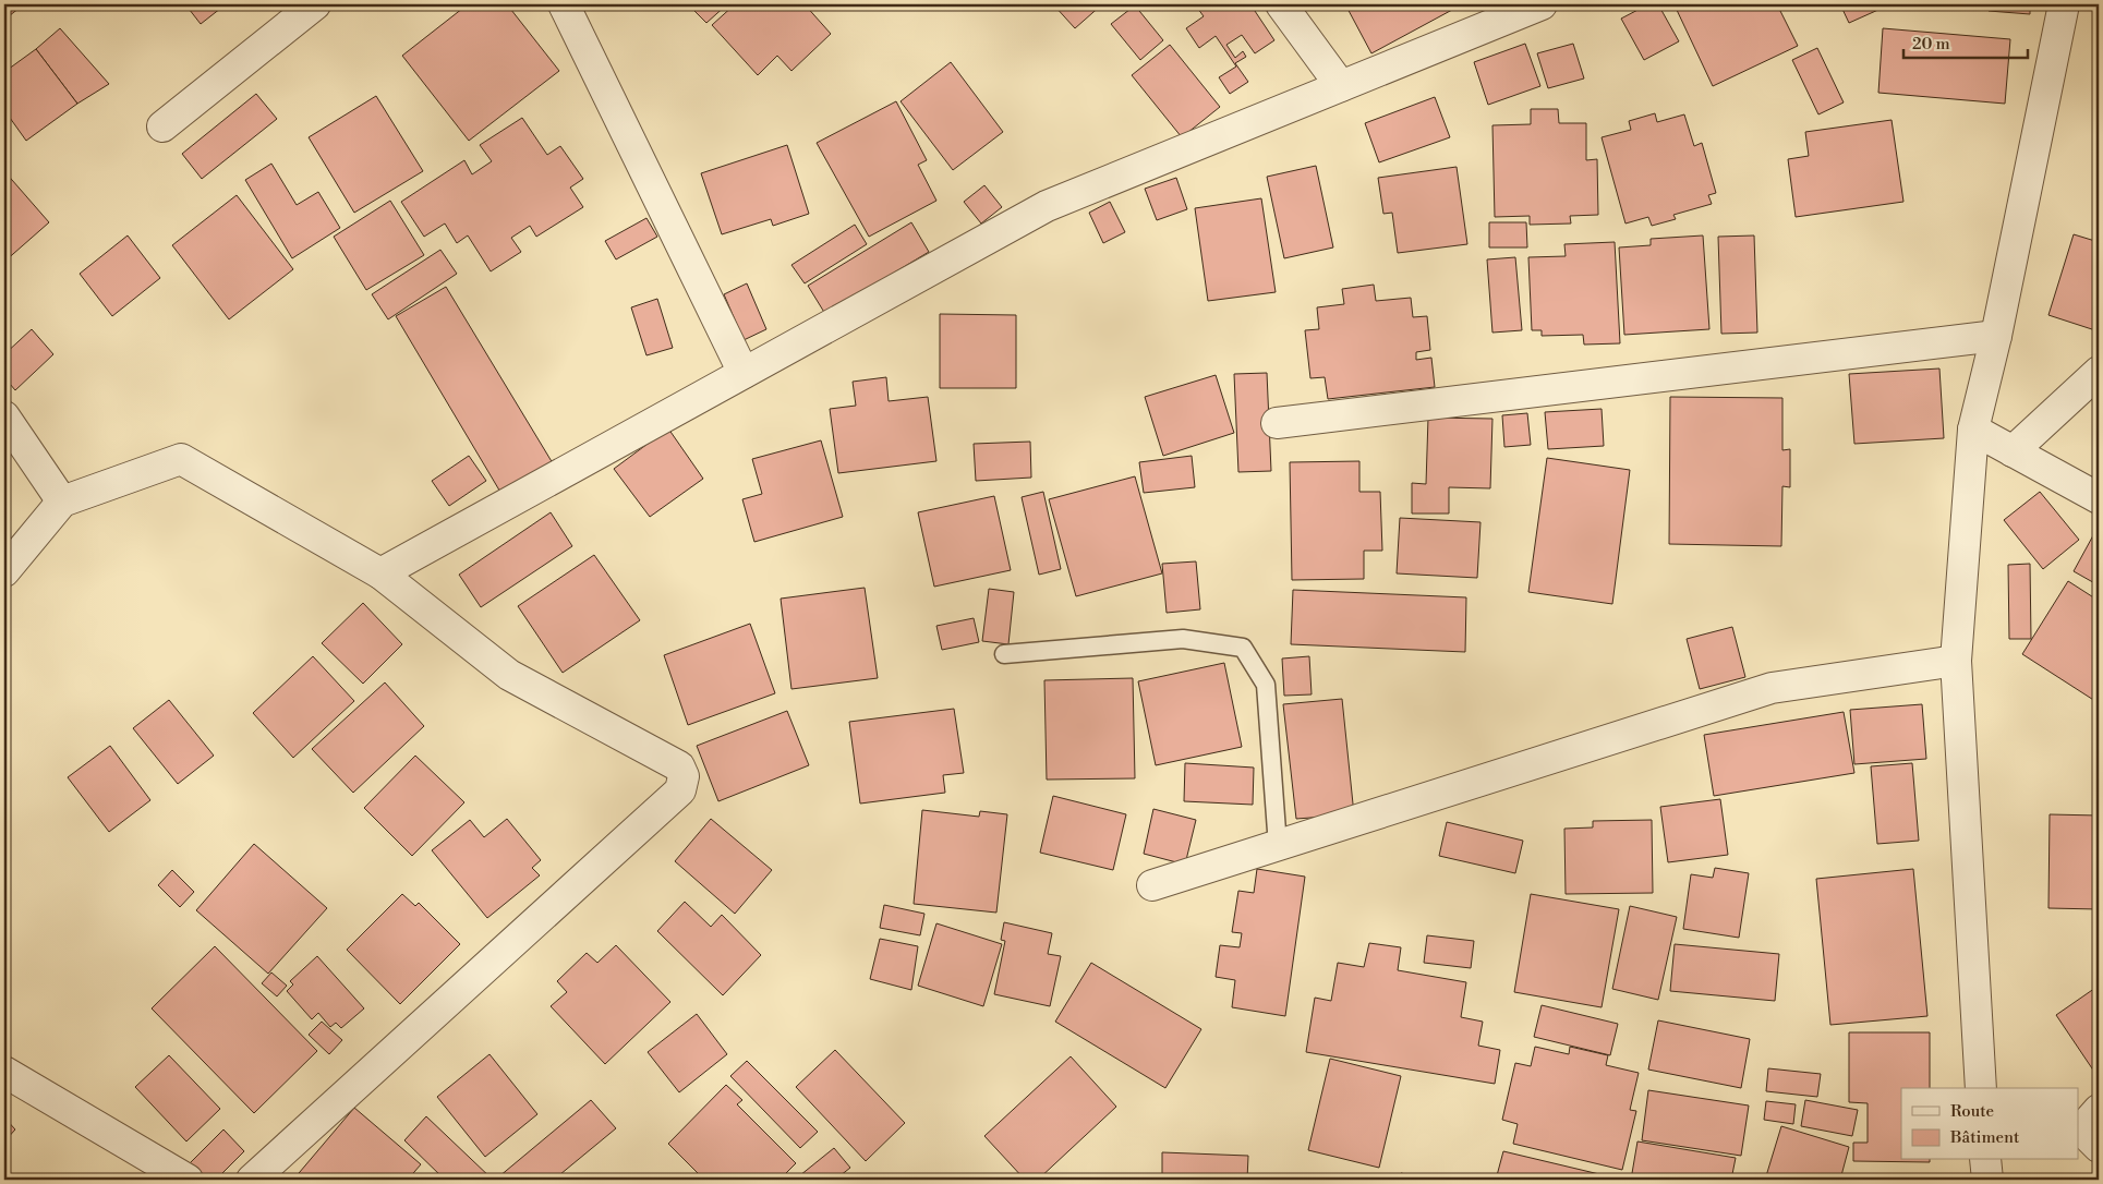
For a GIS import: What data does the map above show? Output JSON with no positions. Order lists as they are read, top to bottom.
{
  "legend": ["Route", "Bâtiment"],
  "scale_bar": "20 m"
}
